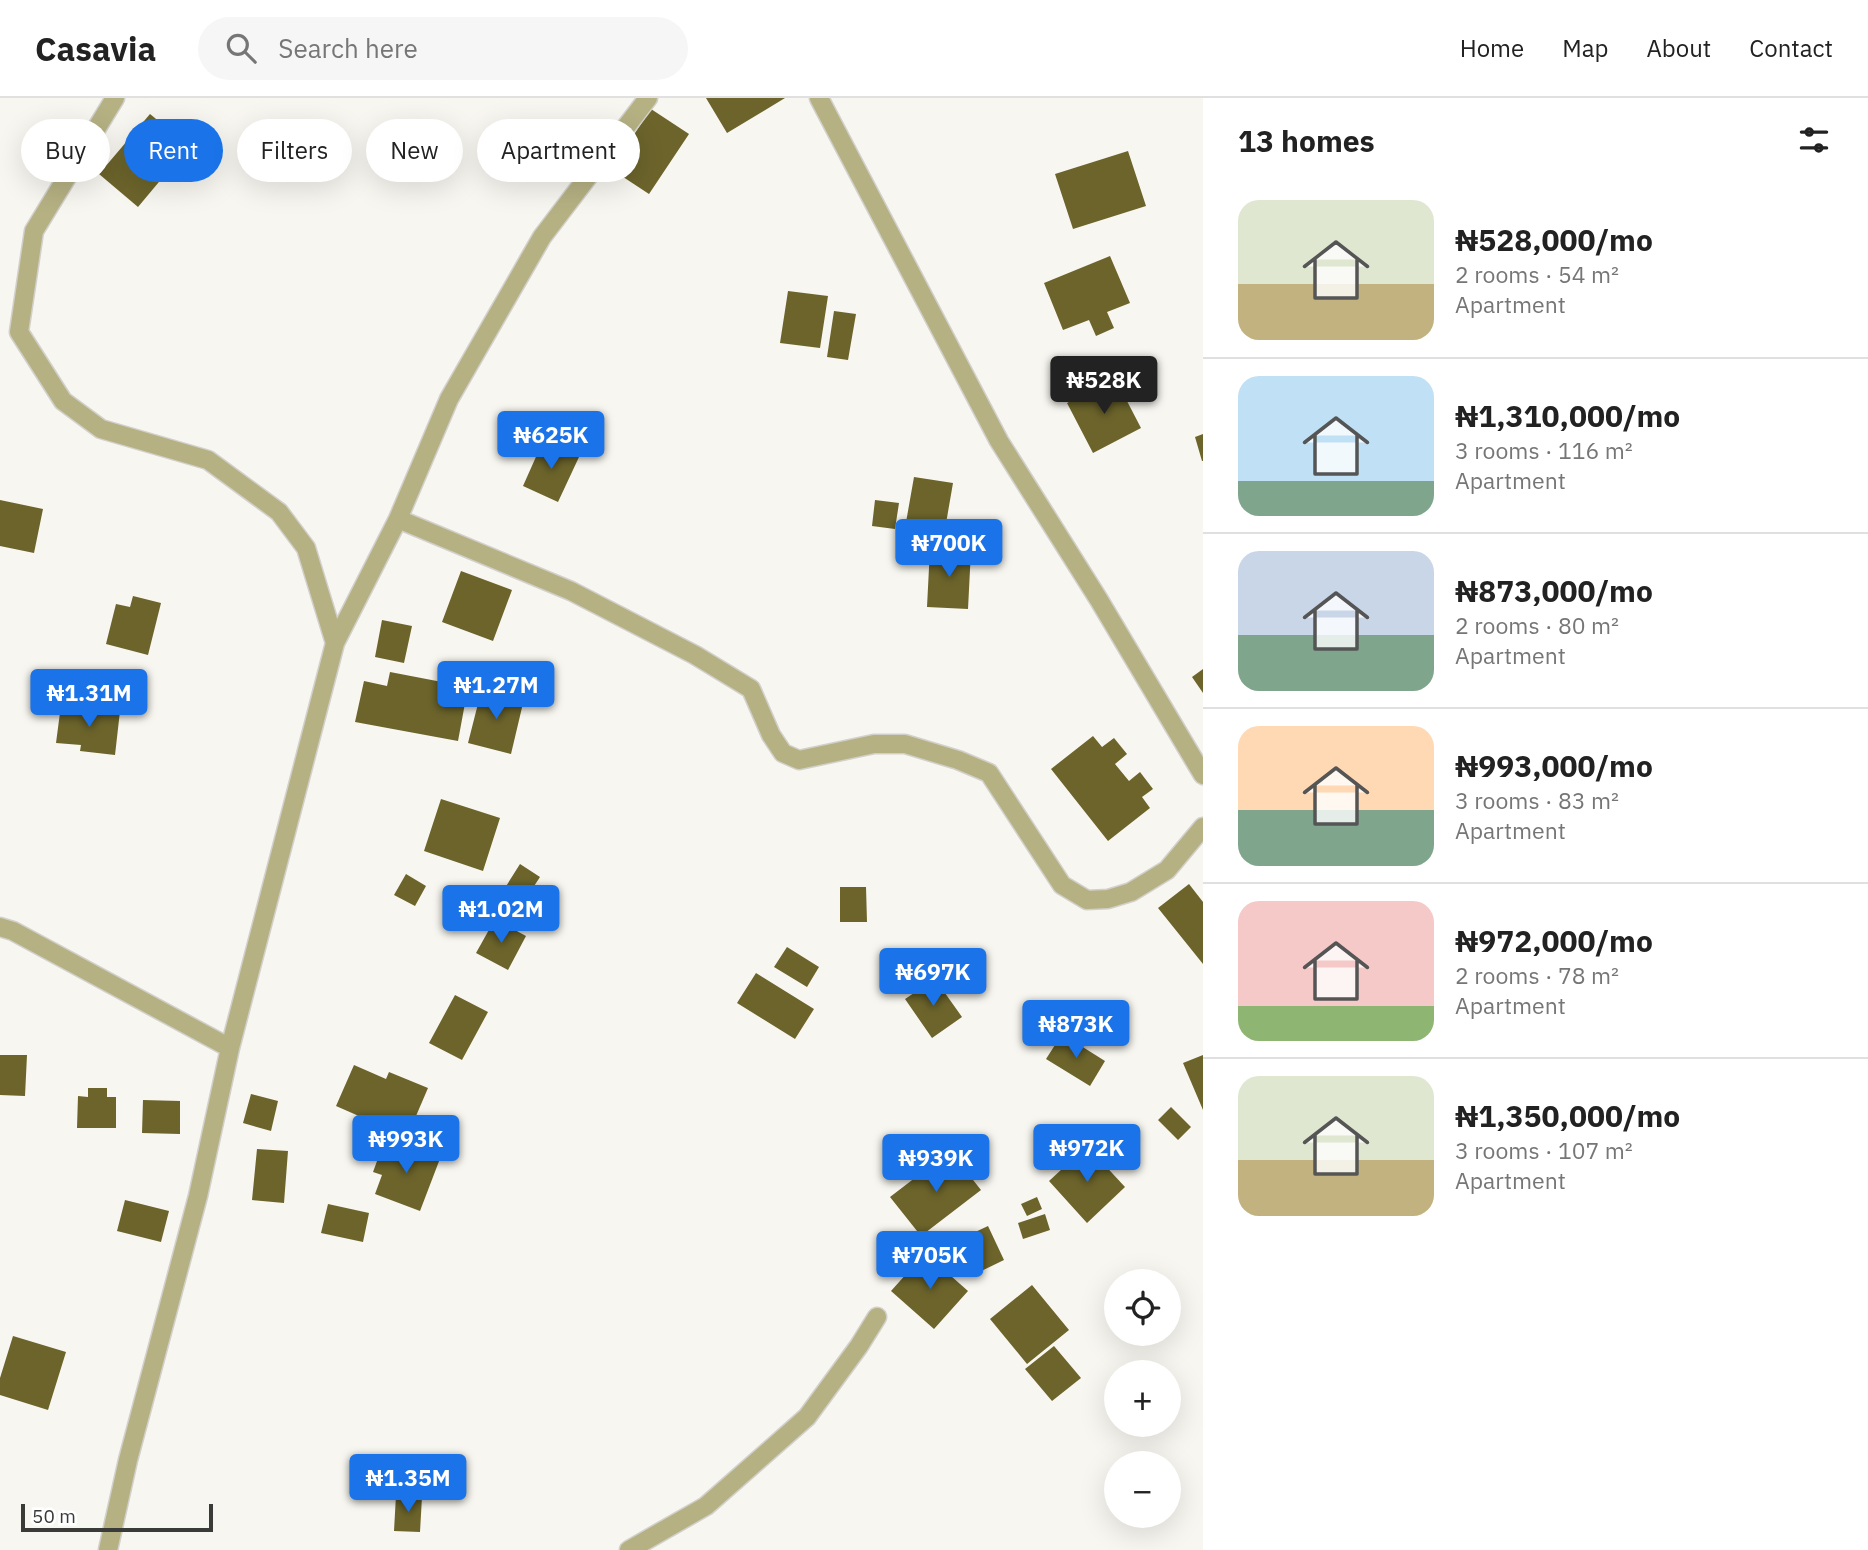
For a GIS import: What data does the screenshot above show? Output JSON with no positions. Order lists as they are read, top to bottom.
{
  "scale_bar": "50 m",
  "page": {
    "header": "Casavia",
    "search": "Search here",
    "nav": [
      "Home",
      "Map",
      "About",
      "Contact"
    ],
    "heading": "13 homes",
    "chip": [
      "Buy",
      "Rent",
      "Filters",
      "New",
      "Apartment"
    ],
    "list": [
      {
        "name": "₦528,000/mo",
        "note": "2 rooms · 54 m² · Apartment"
      },
      {
        "name": "₦1,310,000/mo",
        "note": "3 rooms · 116 m² · Apartment"
      },
      {
        "name": "₦873,000/mo",
        "note": "2 rooms · 80 m² · Apartment"
      },
      {
        "name": "₦993,000/mo",
        "note": "3 rooms · 83 m² · Apartment"
      },
      {
        "name": "₦972,000/mo",
        "note": "2 rooms · 78 m² · Apartment"
      },
      {
        "name": "₦1,350,000/mo",
        "note": "3 rooms · 107 m² · Apartment"
      }
    ],
    "price": [
      "₦528K",
      "₦625K",
      "₦700K",
      "₦1.27M",
      "₦1.31M",
      "₦1.02M",
      "₦697K",
      "₦873K",
      "₦993K",
      "₦972K",
      "₦939K",
      "₦705K",
      "₦1.35M"
    ],
    "map_buttons": ["+", "−"],
    "scale": "50 m"
  }
}
